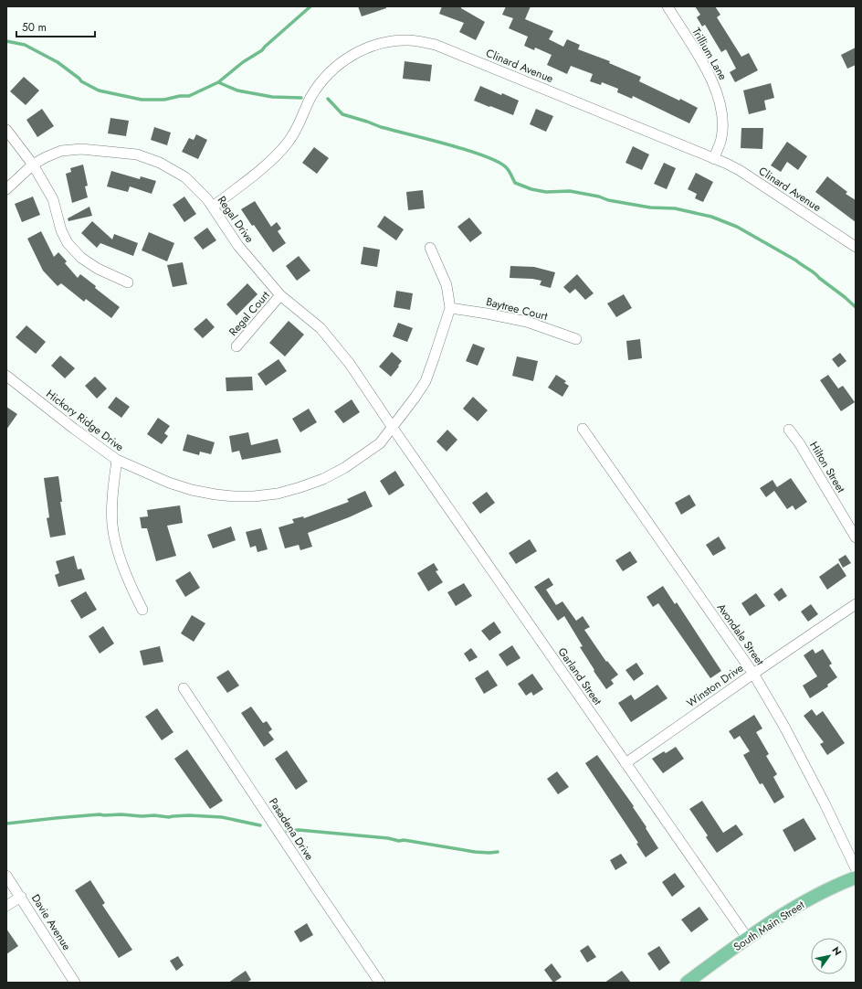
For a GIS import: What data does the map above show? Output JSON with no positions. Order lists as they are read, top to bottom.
{
  "streets": {
    "main road": ["South Main Street"],
    "street": [
      "Trillium Lane",
      "Clinard Avenue",
      "Regal Drive",
      "Baytree Court",
      "Regal Court",
      "Hickory Ridge Drive",
      "Hilton Street",
      "Avondale Street",
      "Garland Street",
      "Winston Drive",
      "Pasadena Drive",
      "Davie Avenue"
    ]
  },
  "crossings": [
    ["Trillium Lane", "Clinard Avenue"],
    ["Clinard Avenue", "Regal Drive"],
    ["Regal Drive", "Regal Court"],
    ["Regal Drive", "Hickory Ridge Drive"],
    ["Regal Drive", "Garland Street"],
    ["Baytree Court", "Hickory Ridge Drive"],
    ["Hickory Ridge Drive", "Garland Street"],
    ["Avondale Street", "Winston Drive"],
    ["Garland Street", "Winston Drive"],
    ["Garland Street", "South Main Street"]
  ],
  "scale_bar": "50 m",
  "north": "top right"
}
